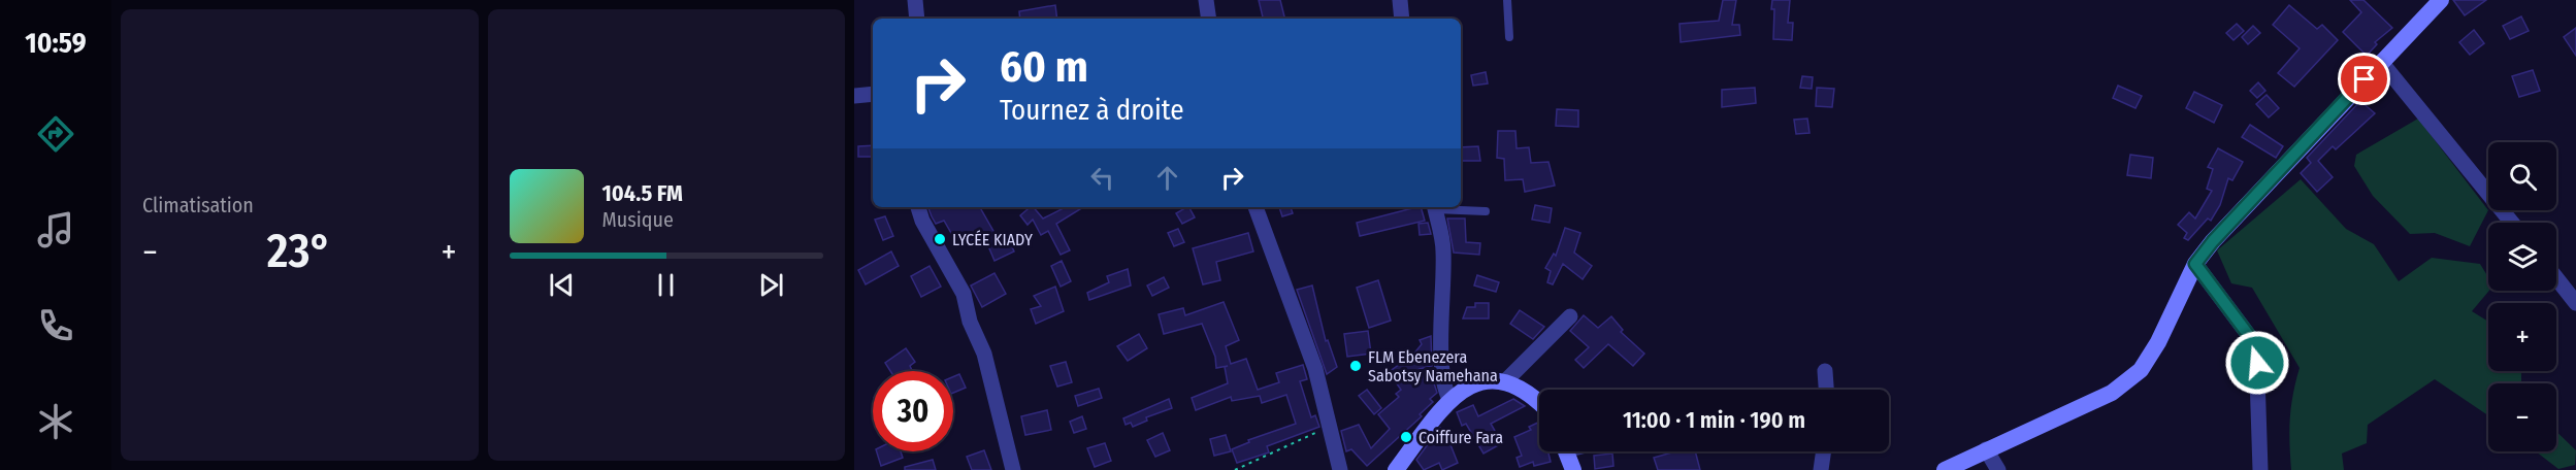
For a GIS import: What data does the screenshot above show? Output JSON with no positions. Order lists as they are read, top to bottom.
{
  "places": ["LYCÉE KIADY", "FLM Ebenezera Sabotsy Namehana", "Coiffure Fara"],
  "page": {
    "tabs": "10:59",
    "tile": "Climatisation",
    "turn": ["60 m", "Tournez à droite"],
    "map_buttons": ["+", "−"],
    "song": ["104.5 FM", "Musique"],
    "heat": ["−", "23°", "+"],
    "limit": "30",
    "trip": "11:00 · 1 min · 190 m"
  }
}
